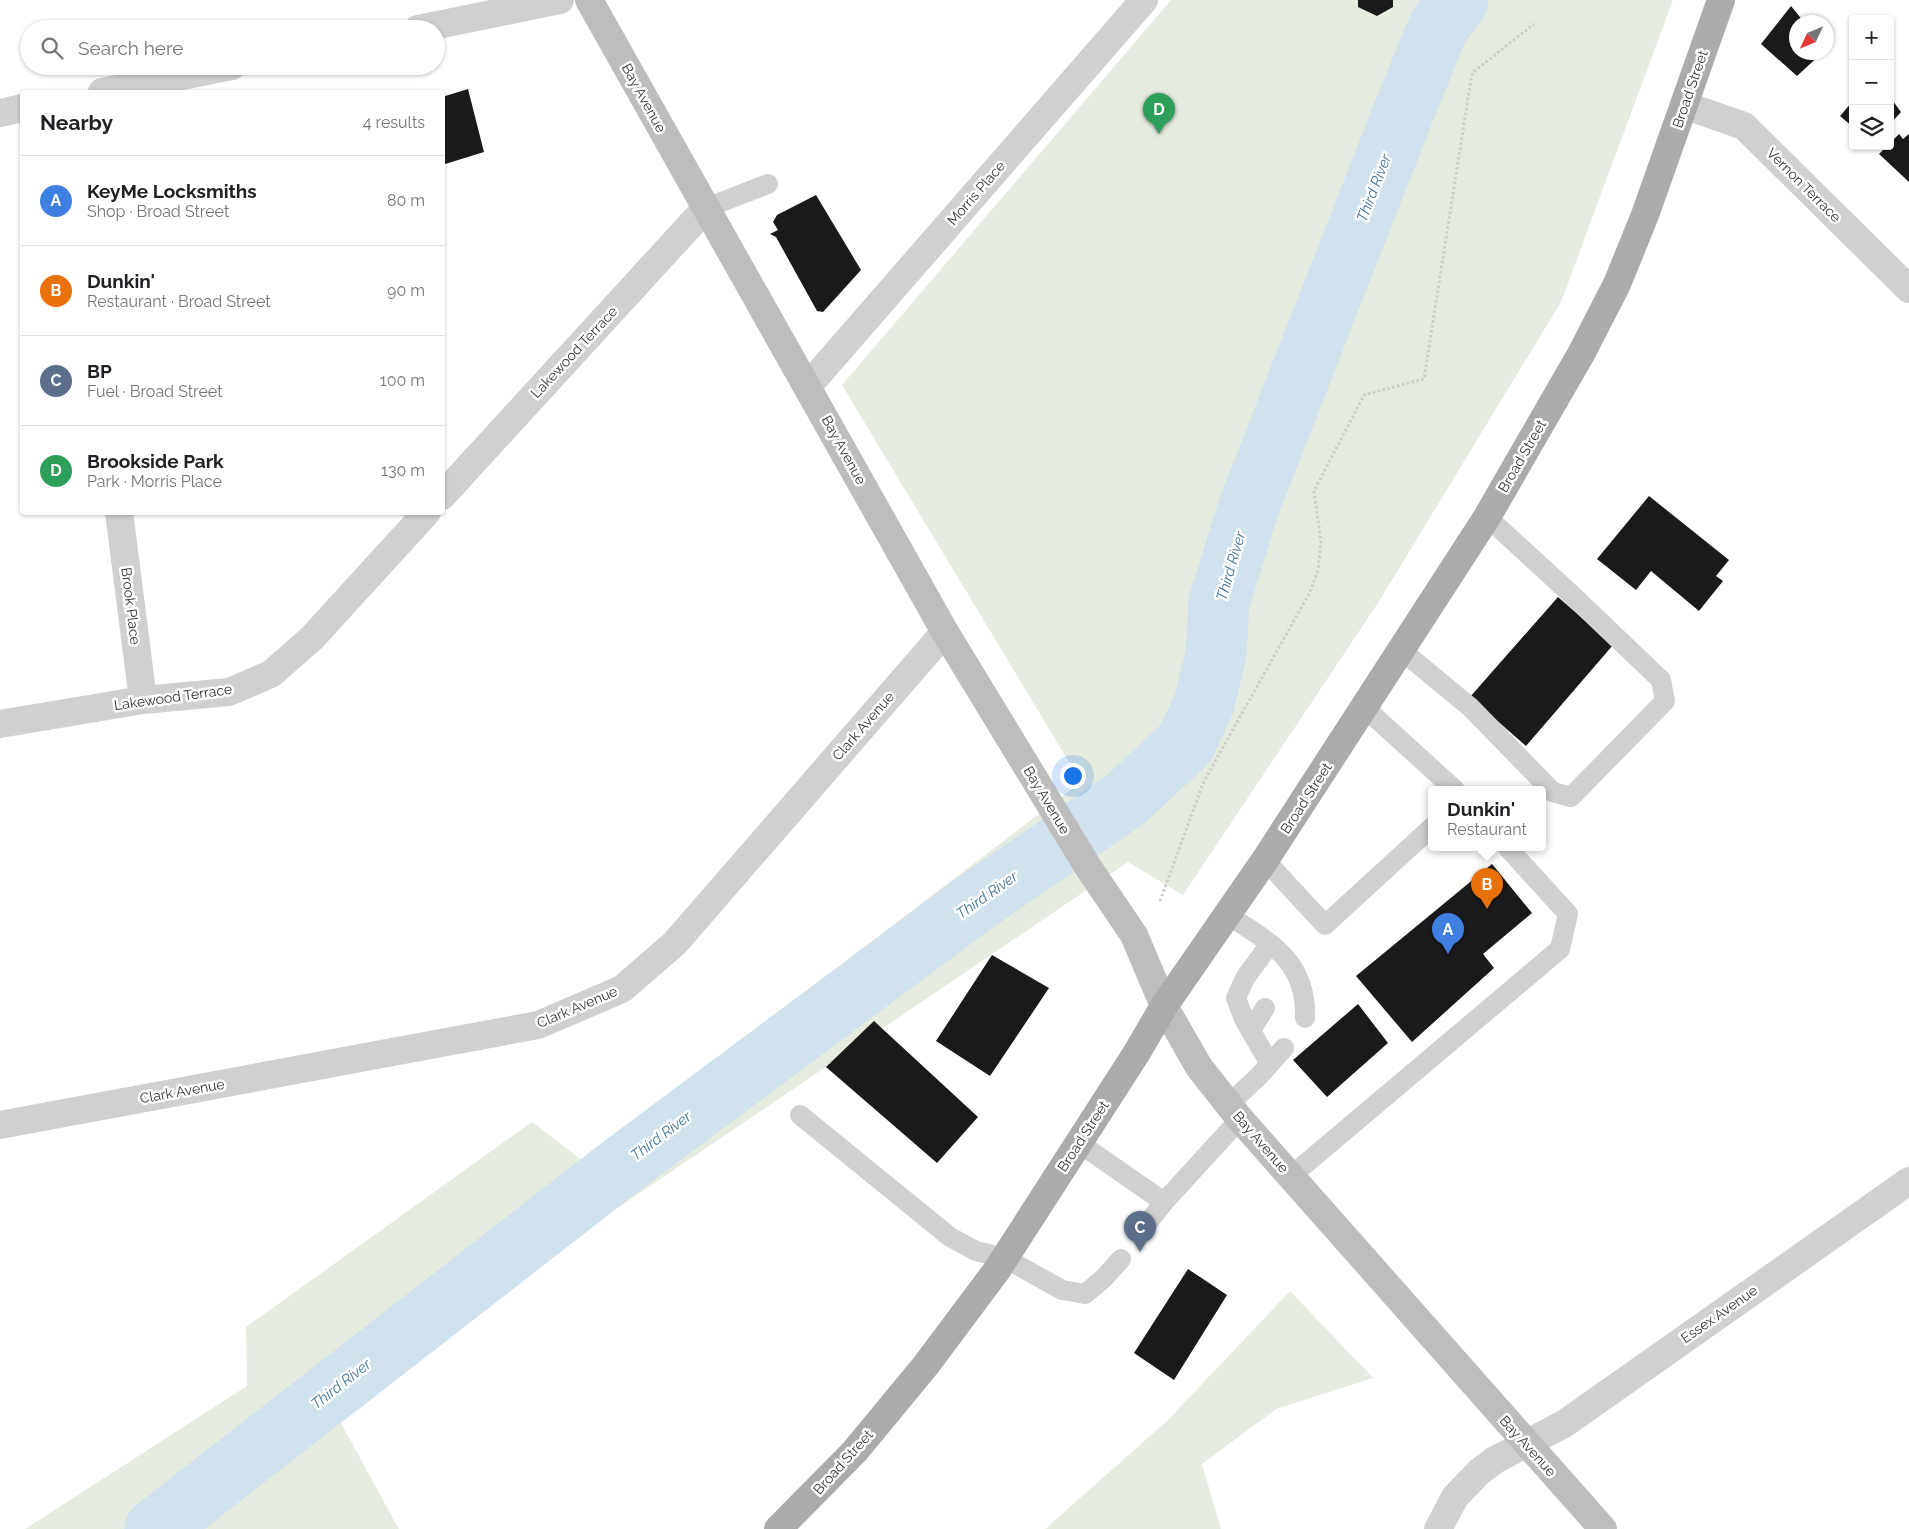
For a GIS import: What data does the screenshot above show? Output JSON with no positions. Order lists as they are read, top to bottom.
{
  "streets": {
    "main road": ["Broad Street"],
    "street": [
      "Bay Avenue",
      "Vernon Terrace",
      "Morris Place",
      "Lakewood Terrace",
      "Brook Place",
      "Clark Avenue",
      "Essex Avenue"
    ]
  },
  "crossings": [
    ["Broad Street", "Bay Avenue"],
    ["Broad Street", "Vernon Terrace"],
    ["Bay Avenue", "Morris Place"],
    ["Bay Avenue", "Lakewood Terrace"],
    ["Bay Avenue", "Clark Avenue"],
    ["Bay Avenue", "Essex Avenue"],
    ["Lakewood Terrace", "Brook Place"]
  ],
  "water": ["Third River"],
  "north": "bottom left",
  "page": {
    "map_buttons": ["+", "−"],
    "search": "Search here",
    "heading": ["Nearby", "4 results"],
    "pins": [
      "D",
      "B",
      "A",
      "C"
    ],
    "list": [
      {
        "mark": "A",
        "name": "KeyMe Locksmiths",
        "note": "Shop · Broad Street",
        "value": "80 m"
      },
      {
        "mark": "B",
        "name": "Dunkin'",
        "note": "Restaurant · Broad Street",
        "value": "90 m"
      },
      {
        "mark": "C",
        "name": "BP",
        "note": "Fuel · Broad Street",
        "value": "100 m"
      },
      {
        "mark": "D",
        "name": "Brookside Park",
        "note": "Park · Morris Place",
        "value": "130 m"
      }
    ],
    "popup": ["Dunkin'", "Restaurant"]
  }
}
